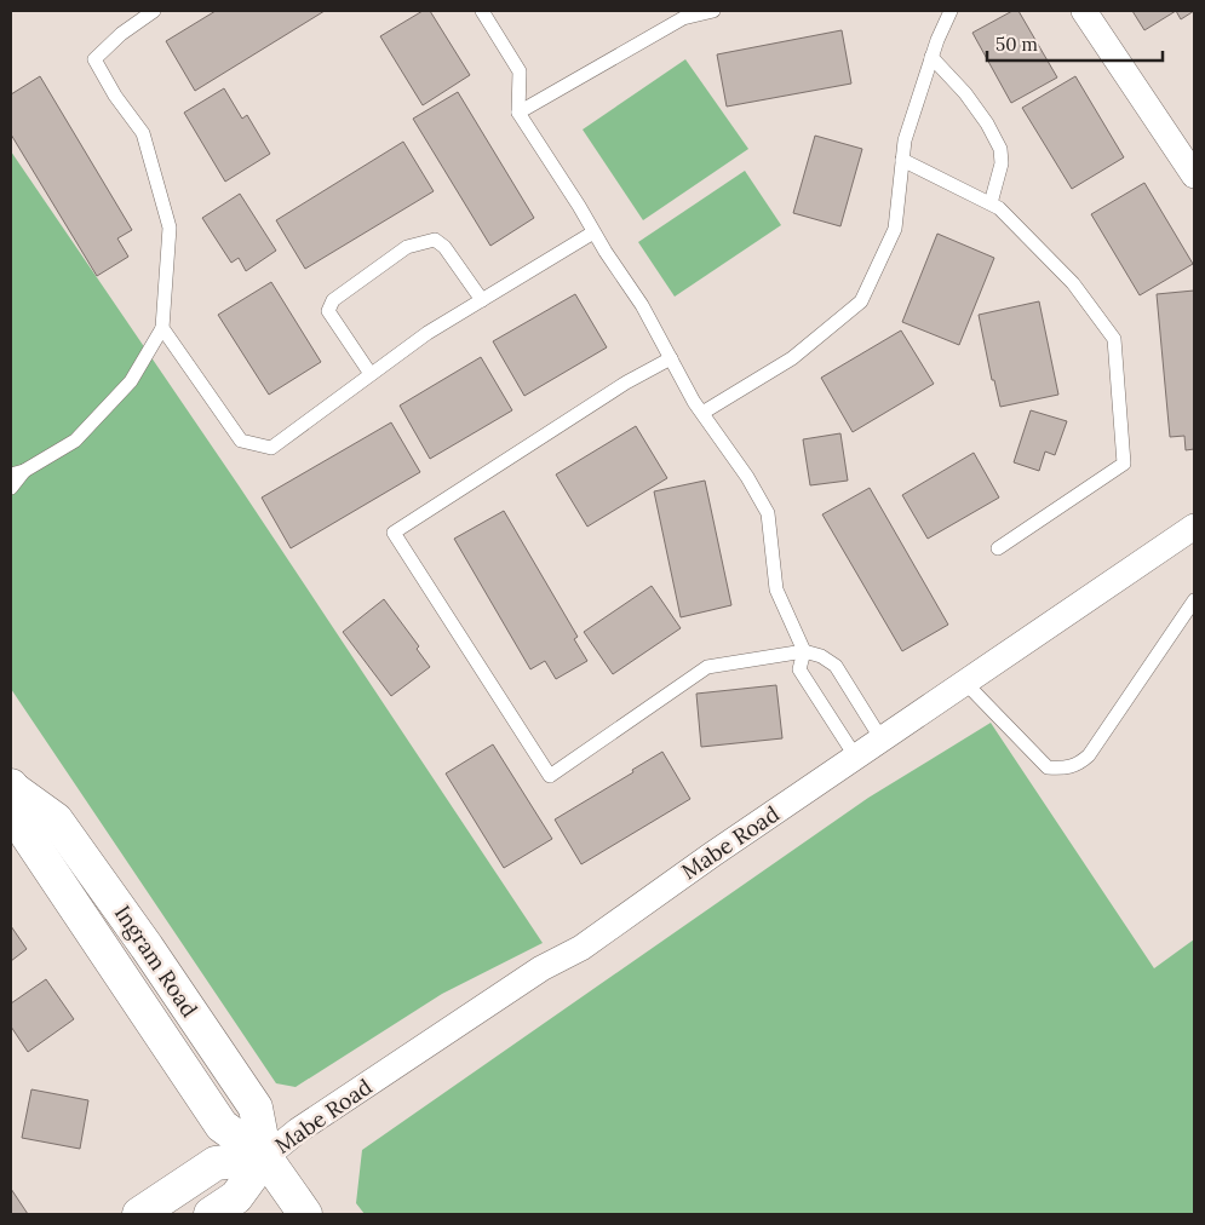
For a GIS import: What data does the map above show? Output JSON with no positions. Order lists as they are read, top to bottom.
{
  "streets": {
    "street": ["Mabe Road", "Ingram Road"]
  },
  "crossings": [
    ["Mabe Road", "Ingram Road"]
  ],
  "scale_bar": "50 m"
}
